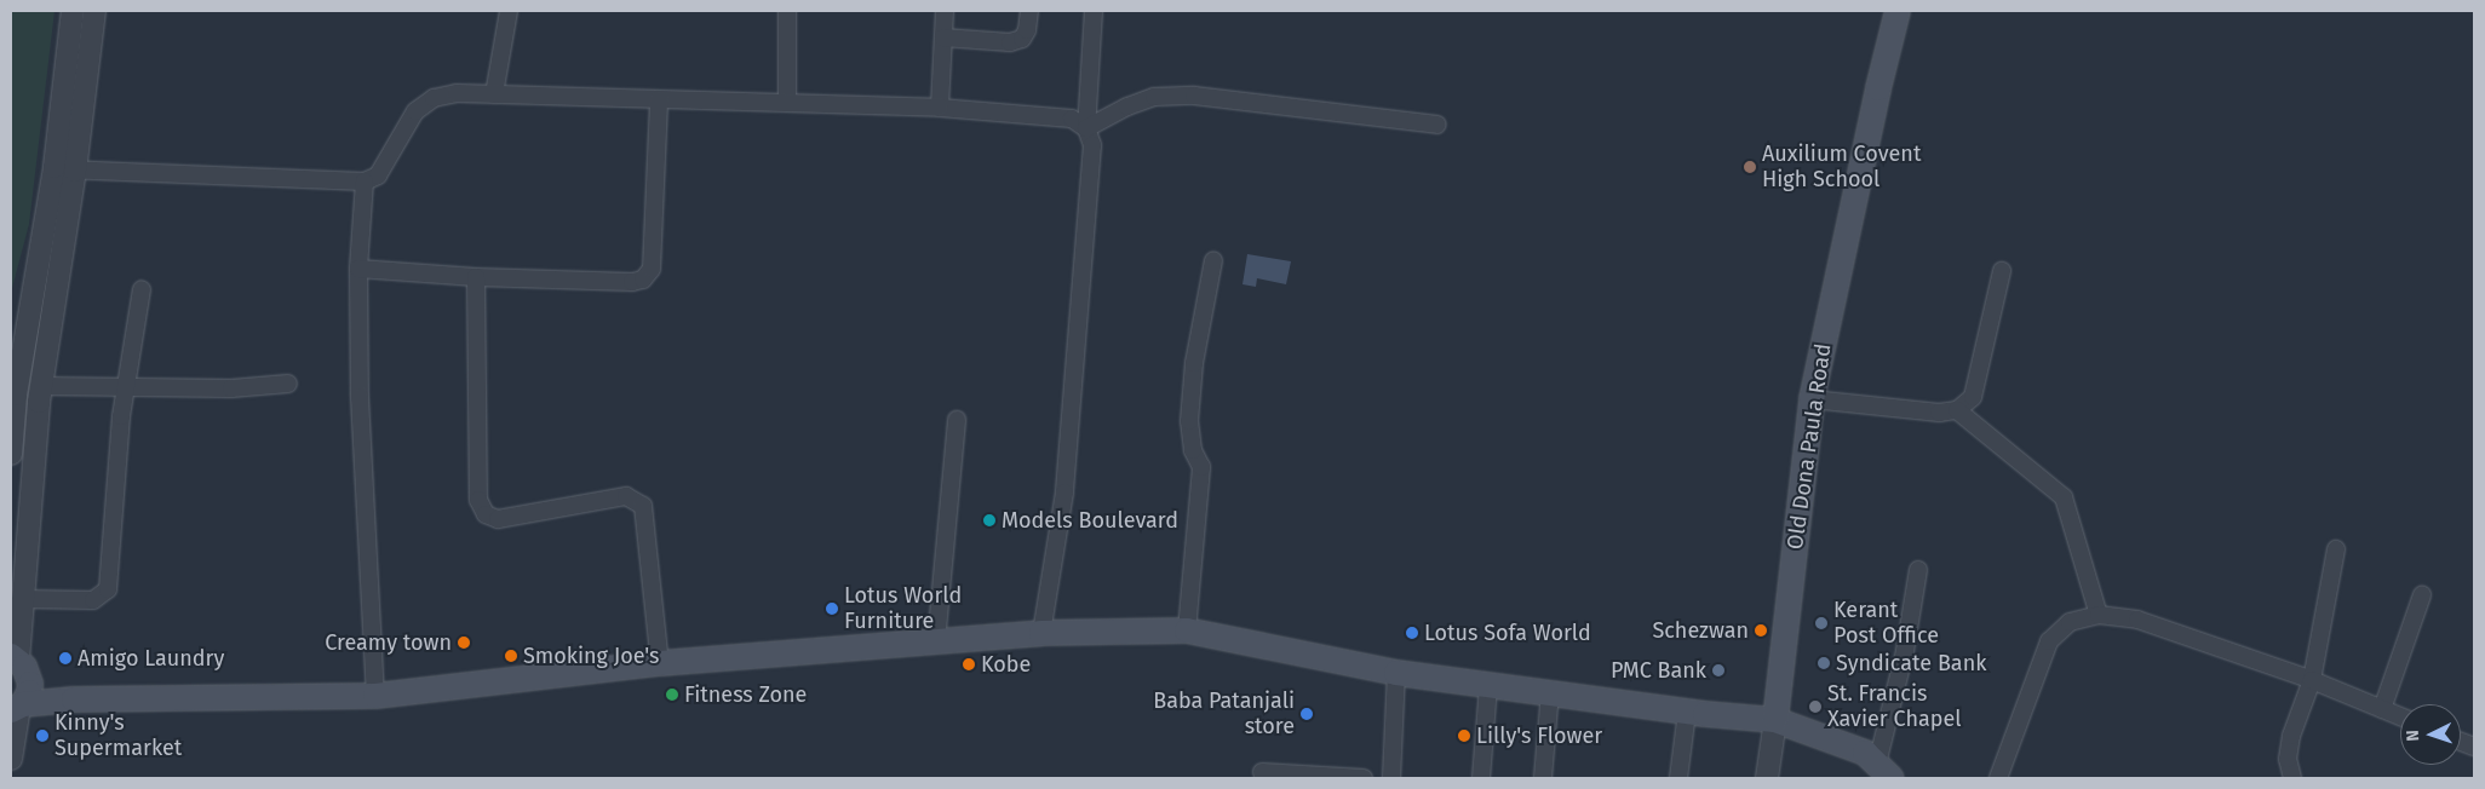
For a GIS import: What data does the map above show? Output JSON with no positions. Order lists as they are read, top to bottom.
{
  "streets": {
    "main road": ["Old Dona Paula Road"]
  },
  "places": [
    "Auxilium Covent High School",
    "Models Boulevard",
    "Lotus World Furniture",
    "Kerant Post Office",
    "Schezwan",
    "Lotus Sofa World",
    "Creamy town",
    "Smoking Joe's",
    "Amigo Laundry",
    "Syndicate Bank",
    "Kobe",
    "PMC Bank",
    "Fitness Zone",
    "St. Francis Xavier Chapel",
    "Baba Patanjali store",
    "Kinny's Supermarket",
    "Lilly's Flower"
  ],
  "north": "left"
}
